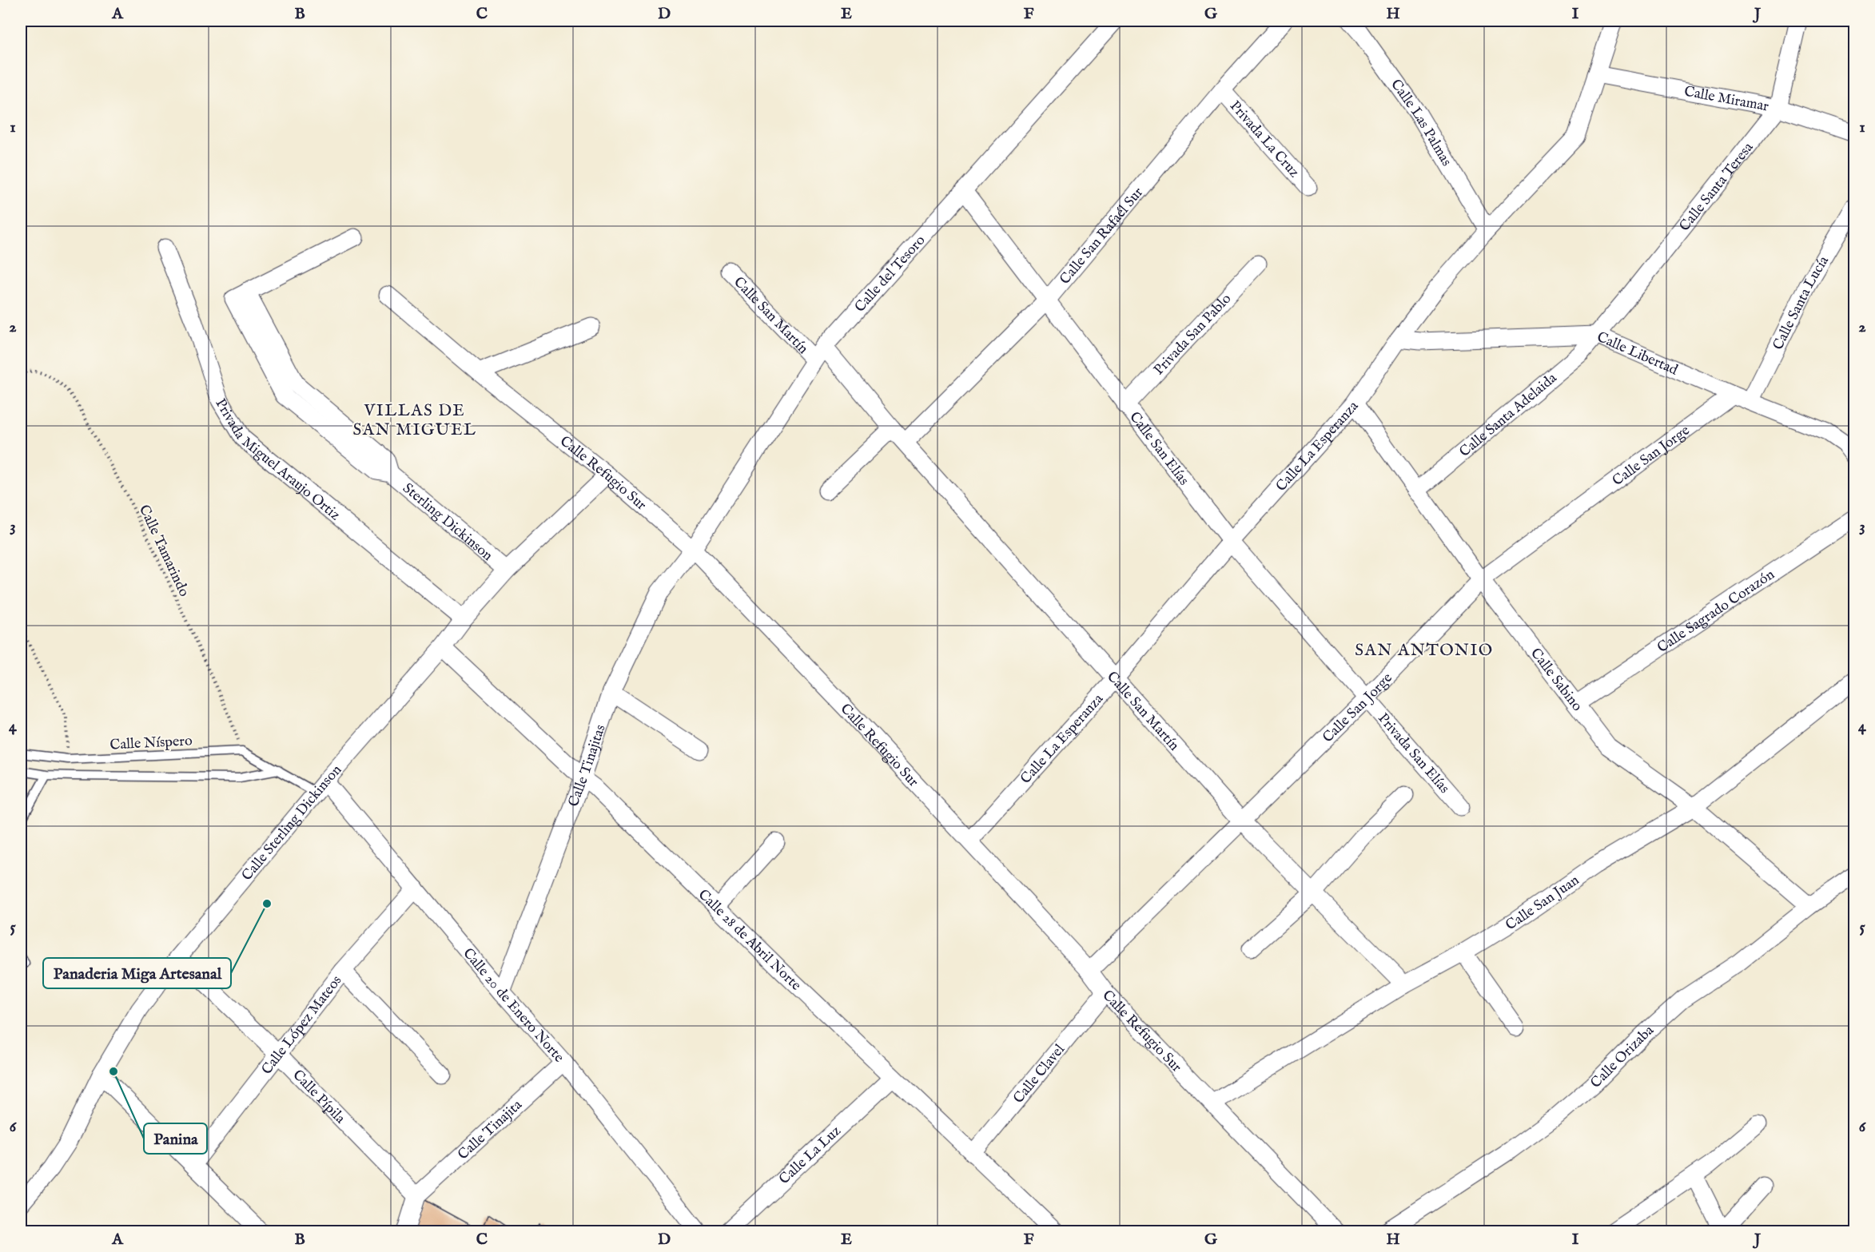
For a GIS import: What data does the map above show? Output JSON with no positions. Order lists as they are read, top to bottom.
{
  "streets": {
    "street": [
      "Calle Miramar",
      "Calle Las Palmas",
      "Privada La Cruz",
      "Calle Santa Teresa",
      "Calle San Rafaél Sur",
      "Calle del Tesoro",
      "Calle Santa Lucía",
      "Calle San Martín",
      "Privada San Pablo",
      "Calle Libertad",
      "Calle Santa Adelaida",
      "Calle La Esperanza",
      "Calle San Elías",
      "Calle San Jorge",
      "Privada Miguel Araujo Ortiz",
      "Calle Refugio Sur",
      "Sterling Dickinson",
      "Calle Sagrado Corazón",
      "Calle Sabino",
      "Privada San Elías",
      "Calle Tinajitas",
      "Calle Sterling Dickinson",
      "Calle San Juan",
      "Calle 28 de Abril Norte",
      "Calle 20 de Enero Norte",
      "Calle López Mateos",
      "Calle Orizaba",
      "Calle Clavel",
      "Calle Pípila",
      "Calle Tinajita",
      "Calle La Luz"
    ],
    "lane": ["Calle Níspero"],
    "path": ["Calle Tamarindo"]
  },
  "crossings": [
    ["Calle Miramar", "Calle Santa Teresa"],
    ["Calle Miramar", "Calle La Esperanza"],
    ["Calle Las Palmas", "Calle La Esperanza"],
    ["Privada La Cruz", "Calle San Rafaél Sur"],
    ["Calle Santa Teresa", "Calle Libertad"],
    ["Calle Santa Teresa", "Calle Santa Adelaida"],
    ["Calle San Rafaél Sur", "Calle San Martín"],
    ["Calle San Rafaél Sur", "Calle San Elías"],
    ["Calle del Tesoro", "Calle San Martín"],
    ["Calle del Tesoro", "Calle San Elías"],
    ["Calle del Tesoro", "Calle Refugio Sur"],
    ["Calle del Tesoro", "Calle Tinajitas"],
    ["Calle Santa Lucía", "Calle Libertad"],
    ["Calle San Martín", "Calle La Esperanza"],
    ["Calle San Martín", "Calle San Jorge"],
    ["Calle San Martín", "Calle San Juan"],
    ["Privada San Pablo", "Calle San Elías"],
    ["Calle Libertad", "Calle Santa Adelaida"],
    ["Calle Libertad", "Calle La Esperanza"],
    ["Calle Libertad", "Calle San Jorge"],
    ["Calle Santa Adelaida", "Calle Sabino"],
    ["Calle La Esperanza", "Calle San Elías"],
    ["Calle La Esperanza", "Calle Refugio Sur"],
    ["Calle La Esperanza", "Calle Sabino"],
    ["Calle San Elías", "Calle San Jorge"],
    ["Calle San Elías", "Privada San Elías"],
    ["Calle San Jorge", "Calle Refugio Sur"],
    ["Calle San Jorge", "Calle Sabino"],
    ["Calle San Jorge", "Privada San Elías"],
    ["Privada Miguel Araujo Ortiz", "Calle Sterling Dickinson"],
    ["Calle Refugio Sur", "Calle Tinajitas"],
    ["Calle Refugio Sur", "Calle Sterling Dickinson"],
    ["Calle Refugio Sur", "Calle San Juan"],
    ["Calle Refugio Sur", "Calle Clavel"],
    ["Sterling Dickinson", "Calle Sterling Dickinson"],
    ["Calle Tamarindo", "Calle Níspero"],
    ["Calle Sagrado Corazón", "Calle Sabino"],
    ["Calle Sabino", "Calle San Juan"],
    ["Calle Sabino", "Calle Orizaba"],
    ["Calle Tinajitas", "Calle 28 de Abril Norte"],
    ["Calle Tinajitas", "Calle 20 de Enero Norte"],
    ["Calle Sterling Dickinson", "Calle 28 de Abril Norte"],
    ["Calle Sterling Dickinson", "Calle 20 de Enero Norte"],
    ["Calle Sterling Dickinson", "Calle Pípila"],
    ["Calle 28 de Abril Norte", "Calle Clavel"],
    ["Calle 28 de Abril Norte", "Calle La Luz"],
    ["Calle 20 de Enero Norte", "Calle López Mateos"],
    ["Calle 20 de Enero Norte", "Calle Tinajita"],
    ["Calle López Mateos", "Calle Pípila"],
    ["Calle Pípila", "Calle Tinajita"]
  ],
  "districts": ["VILLAS DE SAN MIGUEL", "SAN ANTONIO"],
  "places": ["Panaderia Miga Artesanal", "Panina"],
  "grid": {
    "columns": [
      "A",
      "B",
      "C",
      "D",
      "E",
      "F",
      "G",
      "H",
      "I",
      "J"
    ],
    "rows": [
      "1",
      "2",
      "3",
      "4",
      "5",
      "6"
    ]
  }
}
